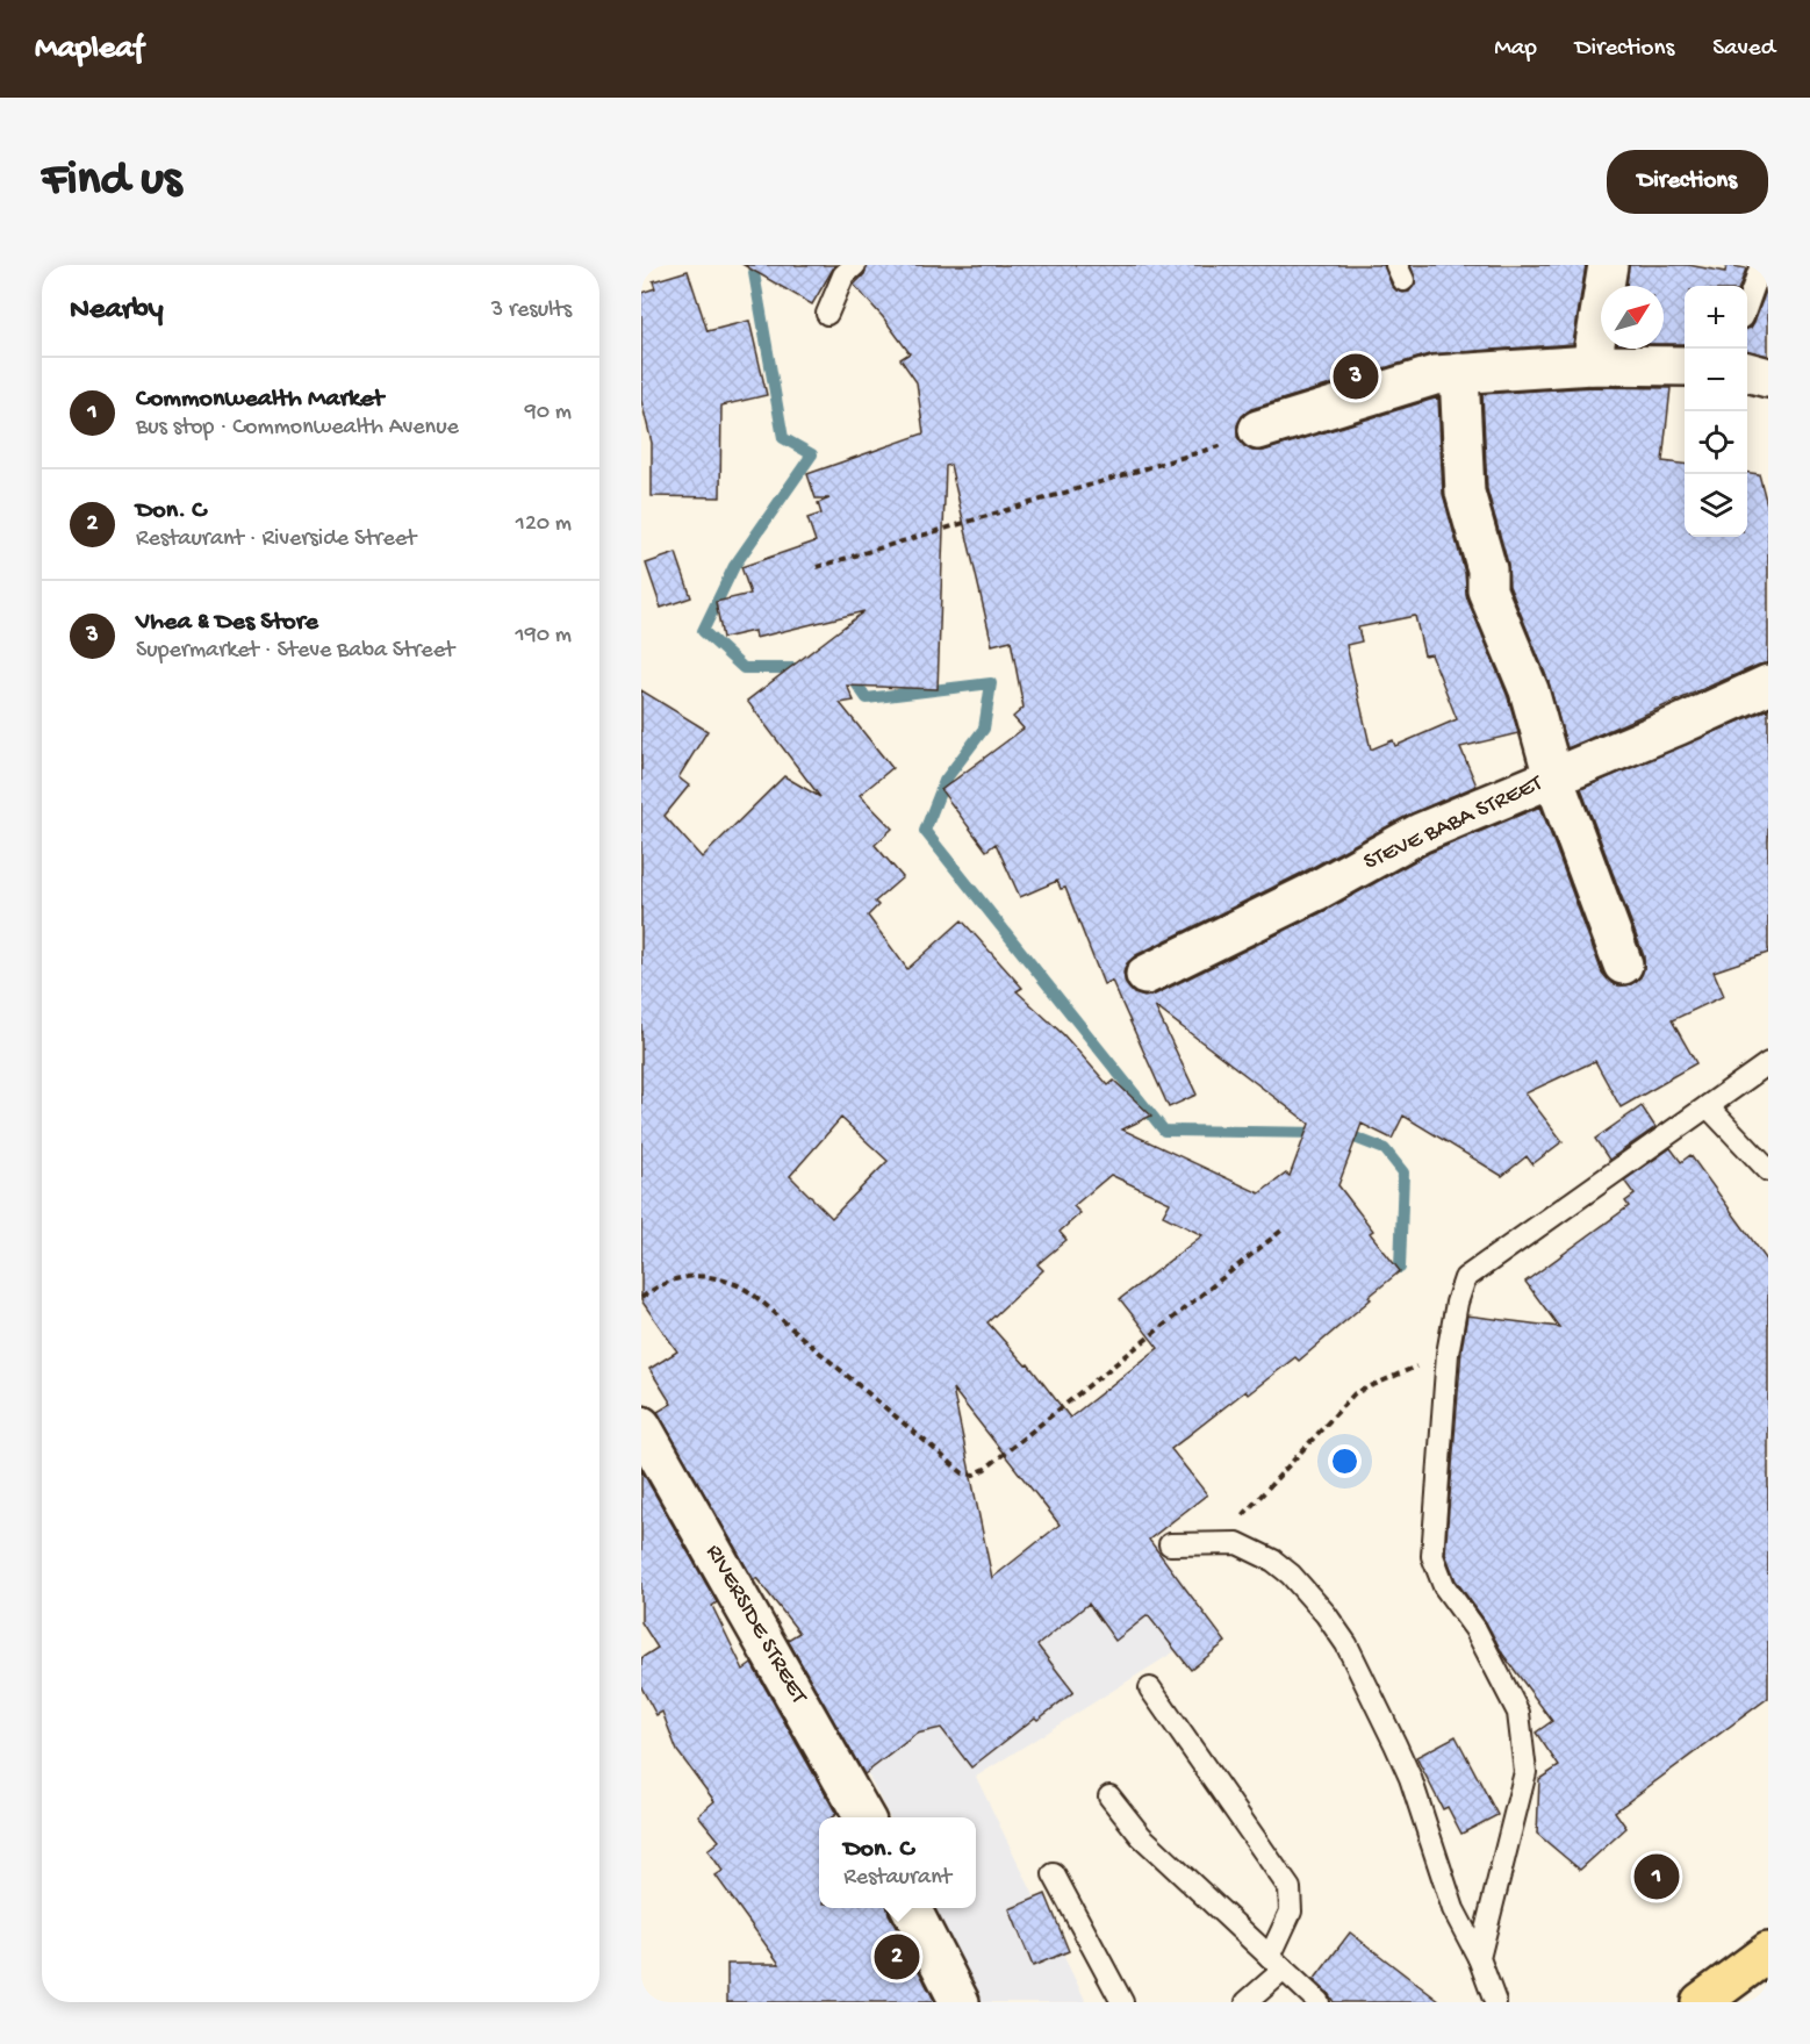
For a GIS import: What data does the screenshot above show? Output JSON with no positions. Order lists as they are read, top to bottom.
{
  "streets": {
    "street": ["STEVE BABA STREET", "RIVERSIDE STREET"]
  },
  "north": "top right",
  "page": {
    "header": "Mapleaf",
    "nav": ["Map", "Directions", "Saved"],
    "buttons": "Directions",
    "title": "Find us",
    "heading": ["Nearby", "3 results"],
    "map_buttons": ["+", "−"],
    "pins": ["3", "1", "2"],
    "list": [
      {
        "mark": "1",
        "name": "Commonwealth Market",
        "note": "Bus stop · Commonwealth Avenue",
        "value": "90 m"
      },
      {
        "mark": "2",
        "name": "Don. C",
        "note": "Restaurant · Riverside Street",
        "value": "120 m"
      },
      {
        "mark": "3",
        "name": "Vhea & Des Store",
        "note": "Supermarket · Steve Baba Street",
        "value": "190 m"
      }
    ],
    "popup": ["Don. C", "Restaurant"]
  }
}
